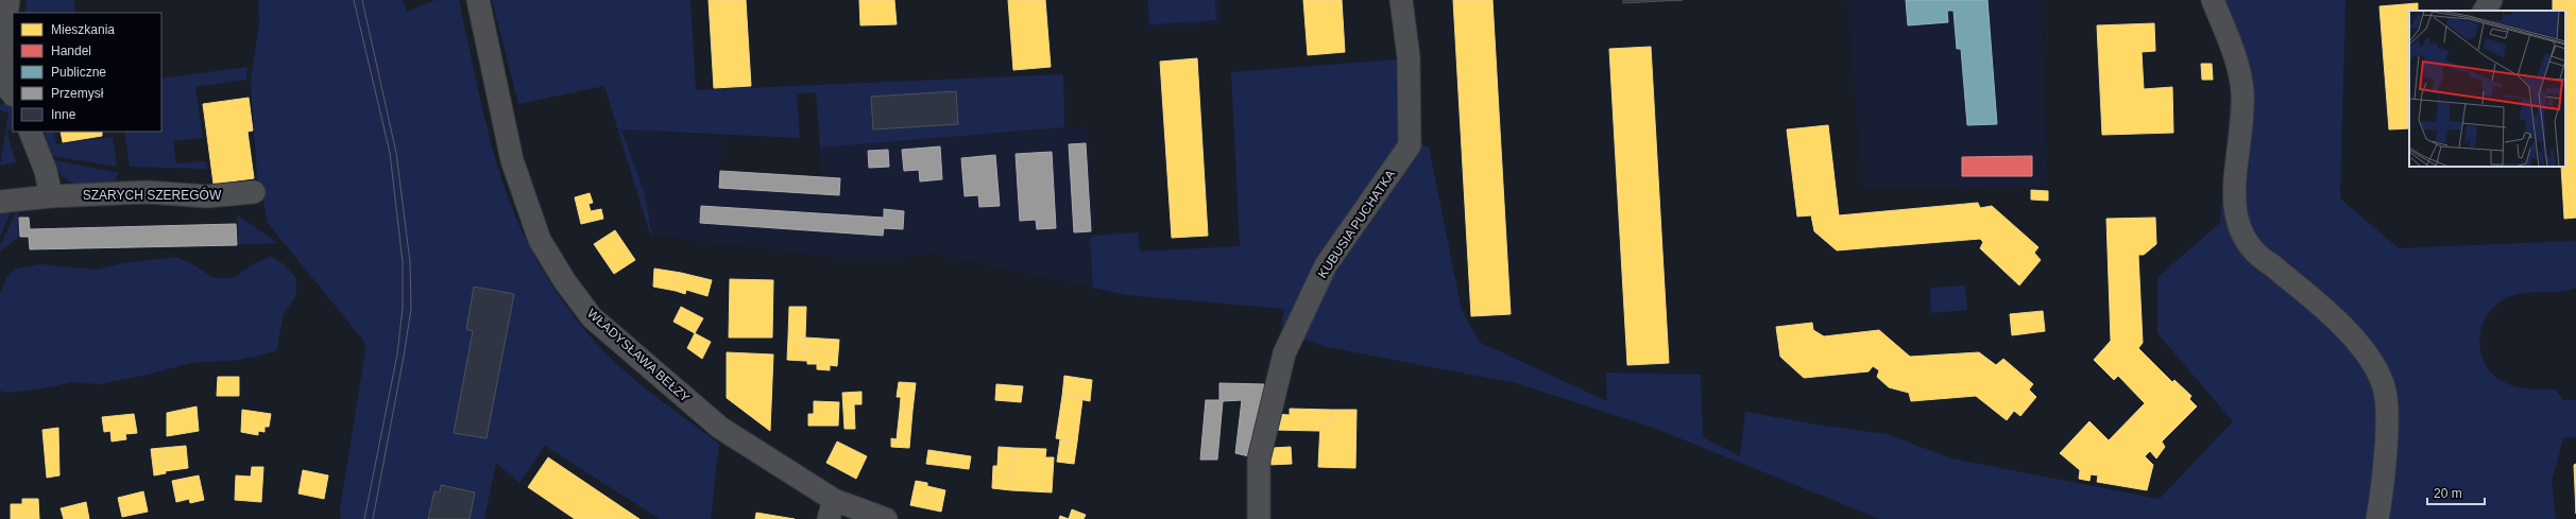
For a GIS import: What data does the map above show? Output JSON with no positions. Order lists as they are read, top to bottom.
{
  "streets": {
    "street": ["SZARYCH SZEREGÓW", "KUBUSIA PUCHATKA", "WŁADYSŁAWA BEŁZY"]
  },
  "legend": [
    "Mieszkania",
    "Handel",
    "Publiczne",
    "Przemysł",
    "Inne"
  ],
  "scale_bar": "20 m"
}
